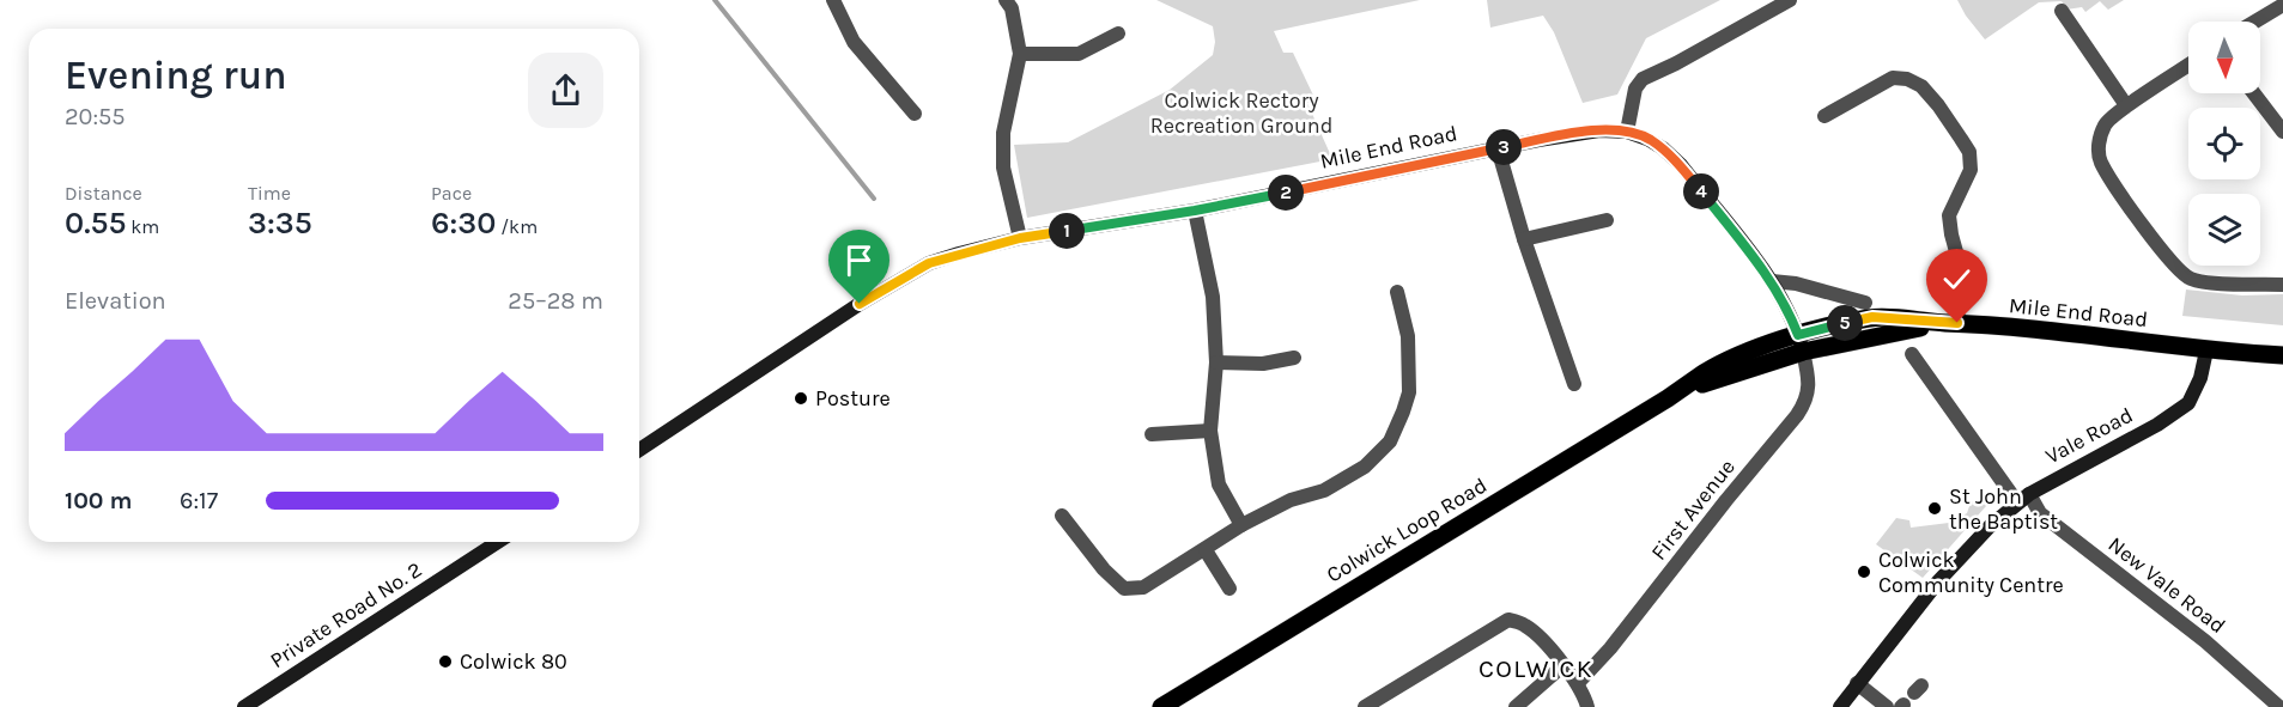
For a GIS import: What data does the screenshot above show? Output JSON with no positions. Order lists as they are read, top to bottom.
{
  "streets": {
    "main road": ["Mile End Road", "Colwick Loop Road"],
    "street": [
      "Vale Road",
      "First Avenue",
      "New Vale Road",
      "Private Road No. 2"
    ]
  },
  "crossings": [
    ["Mile End Road", "Vale Road"],
    ["Mile End Road", "First Avenue"],
    ["Mile End Road", "Colwick Loop Road"],
    ["Vale Road", "New Vale Road"],
    ["First Avenue", "Colwick Loop Road"]
  ],
  "districts": ["COLWICK"],
  "parks": ["Colwick Rectory Recreation Ground"],
  "places": [
    "Posture",
    "St John the Baptist",
    "Colwick Community Centre",
    "Colwick 80"
  ],
  "north": "bottom",
  "page": {
    "heading": ["Evening run", "20:55"],
    "pins": [
      "3",
      "4",
      "2",
      "1",
      "5"
    ],
    "stats": [
      ["Distance", "0.55 km"],
      ["Time", "3:35"],
      ["Pace", "6:30 /km"]
    ],
    "chart": ["Elevation", "25–28 m"],
    "list": [
      {
        "name": "100 m",
        "note": "6:17"
      }
    ]
  }
}
